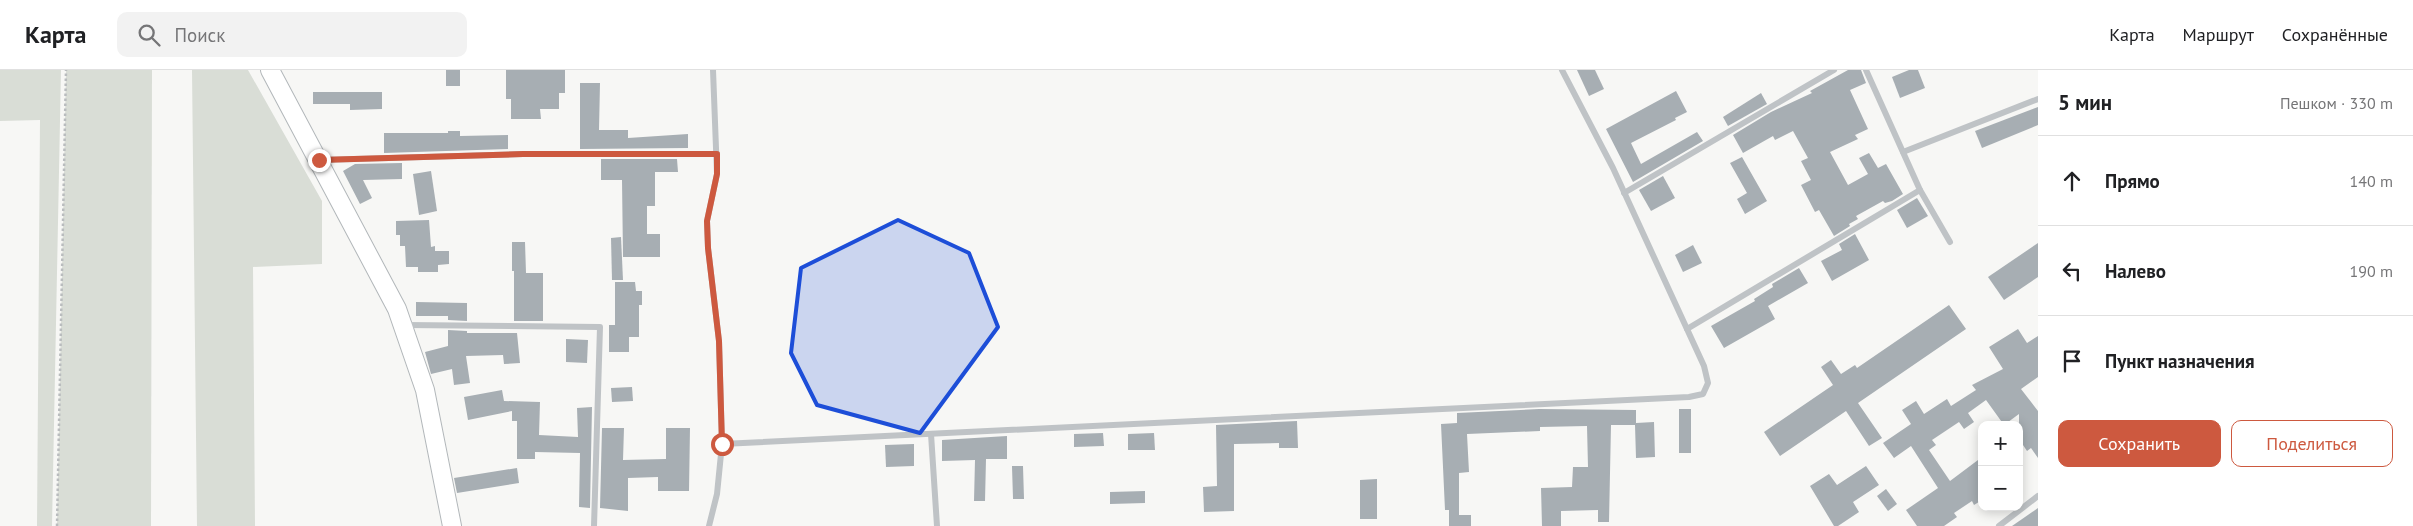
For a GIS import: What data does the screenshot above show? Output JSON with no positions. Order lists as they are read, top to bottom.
{
  "page": {
    "header": "Карта",
    "search": "Поиск",
    "nav": ["Карта", "Маршрут", "Сохранённые"],
    "heading": ["5 мин", "Пешком · 330 m"],
    "list": [
      ["Прямо", "140 m"],
      ["Налево", "190 m"],
      "Пункт назначения"
    ],
    "buttons": ["Сохранить", "Поделиться"],
    "map_buttons": ["+", "−"]
  }
}
